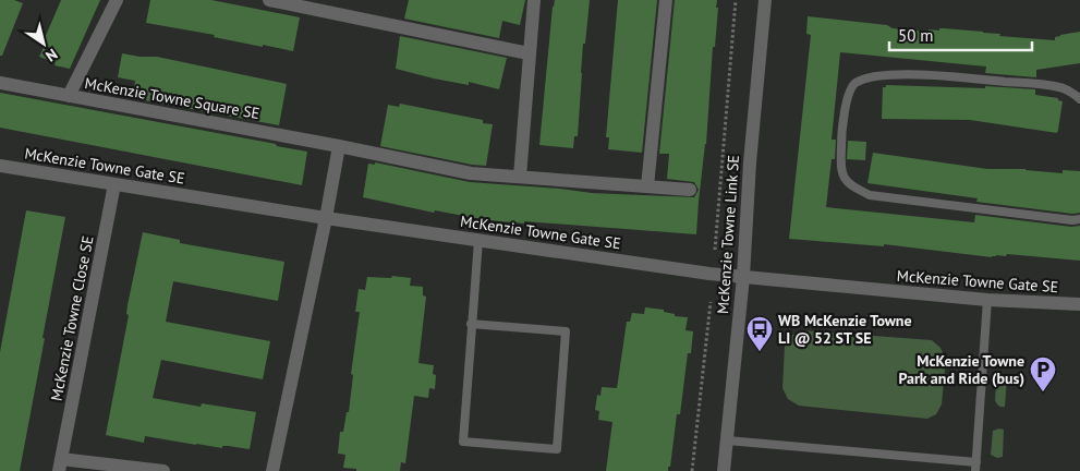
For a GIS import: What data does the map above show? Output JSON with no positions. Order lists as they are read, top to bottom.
{
  "streets": {
    "street": [
      "McKenzie Towne Square SE",
      "McKenzie Towne Gate SE",
      "McKenzie Towne Link SE",
      "McKenzie Towne Close SE"
    ]
  },
  "crossings": [
    ["McKenzie Towne Gate SE", "McKenzie Towne Link SE"],
    ["McKenzie Towne Gate SE", "McKenzie Towne Close SE"]
  ],
  "places": {
    "bus stop": ["WB McKenzie Towne LI @ 52 ST SE"],
    "parking": ["McKenzie Towne Park and Ride (bus)"]
  },
  "scale_bar": "50 m",
  "north": "bottom right"
}
